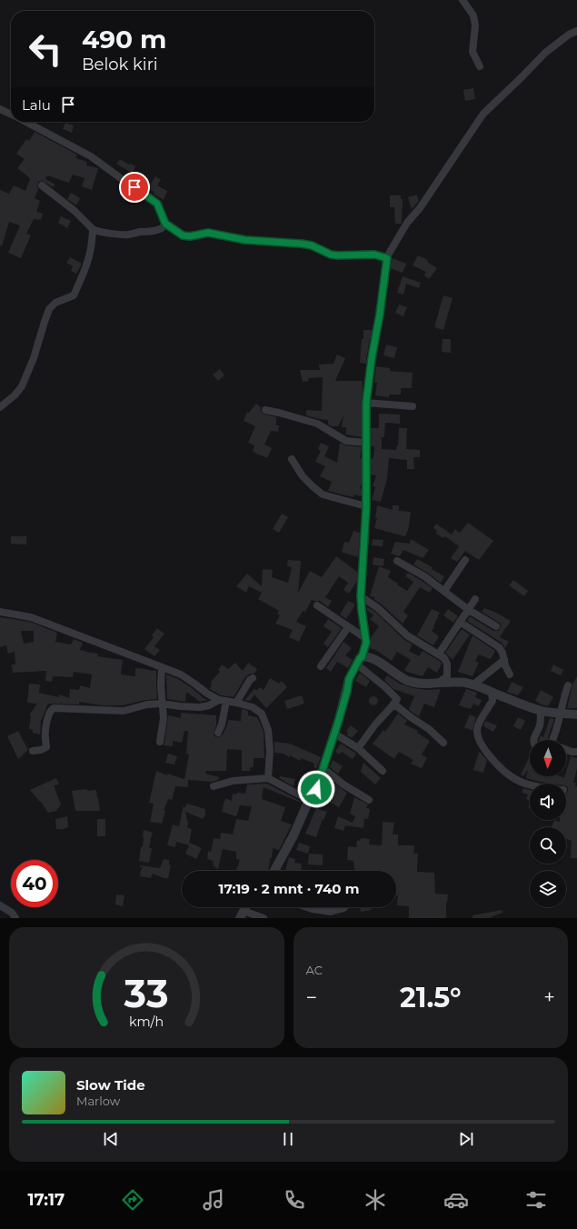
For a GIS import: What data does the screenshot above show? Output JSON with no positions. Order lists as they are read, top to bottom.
{
  "north": "bottom",
  "page": {
    "turn": ["490 m", "Belok kiri"],
    "then": "Lalu",
    "limit": "40",
    "trip": "17:19 · 2 mnt · 740 m",
    "tile": "AC",
    "heat": ["−", "21.5°", "+"],
    "song": ["Slow Tide", "Marlow"],
    "tabs": "17:17",
    "gauge": ["33", "km/h"]
  }
}
